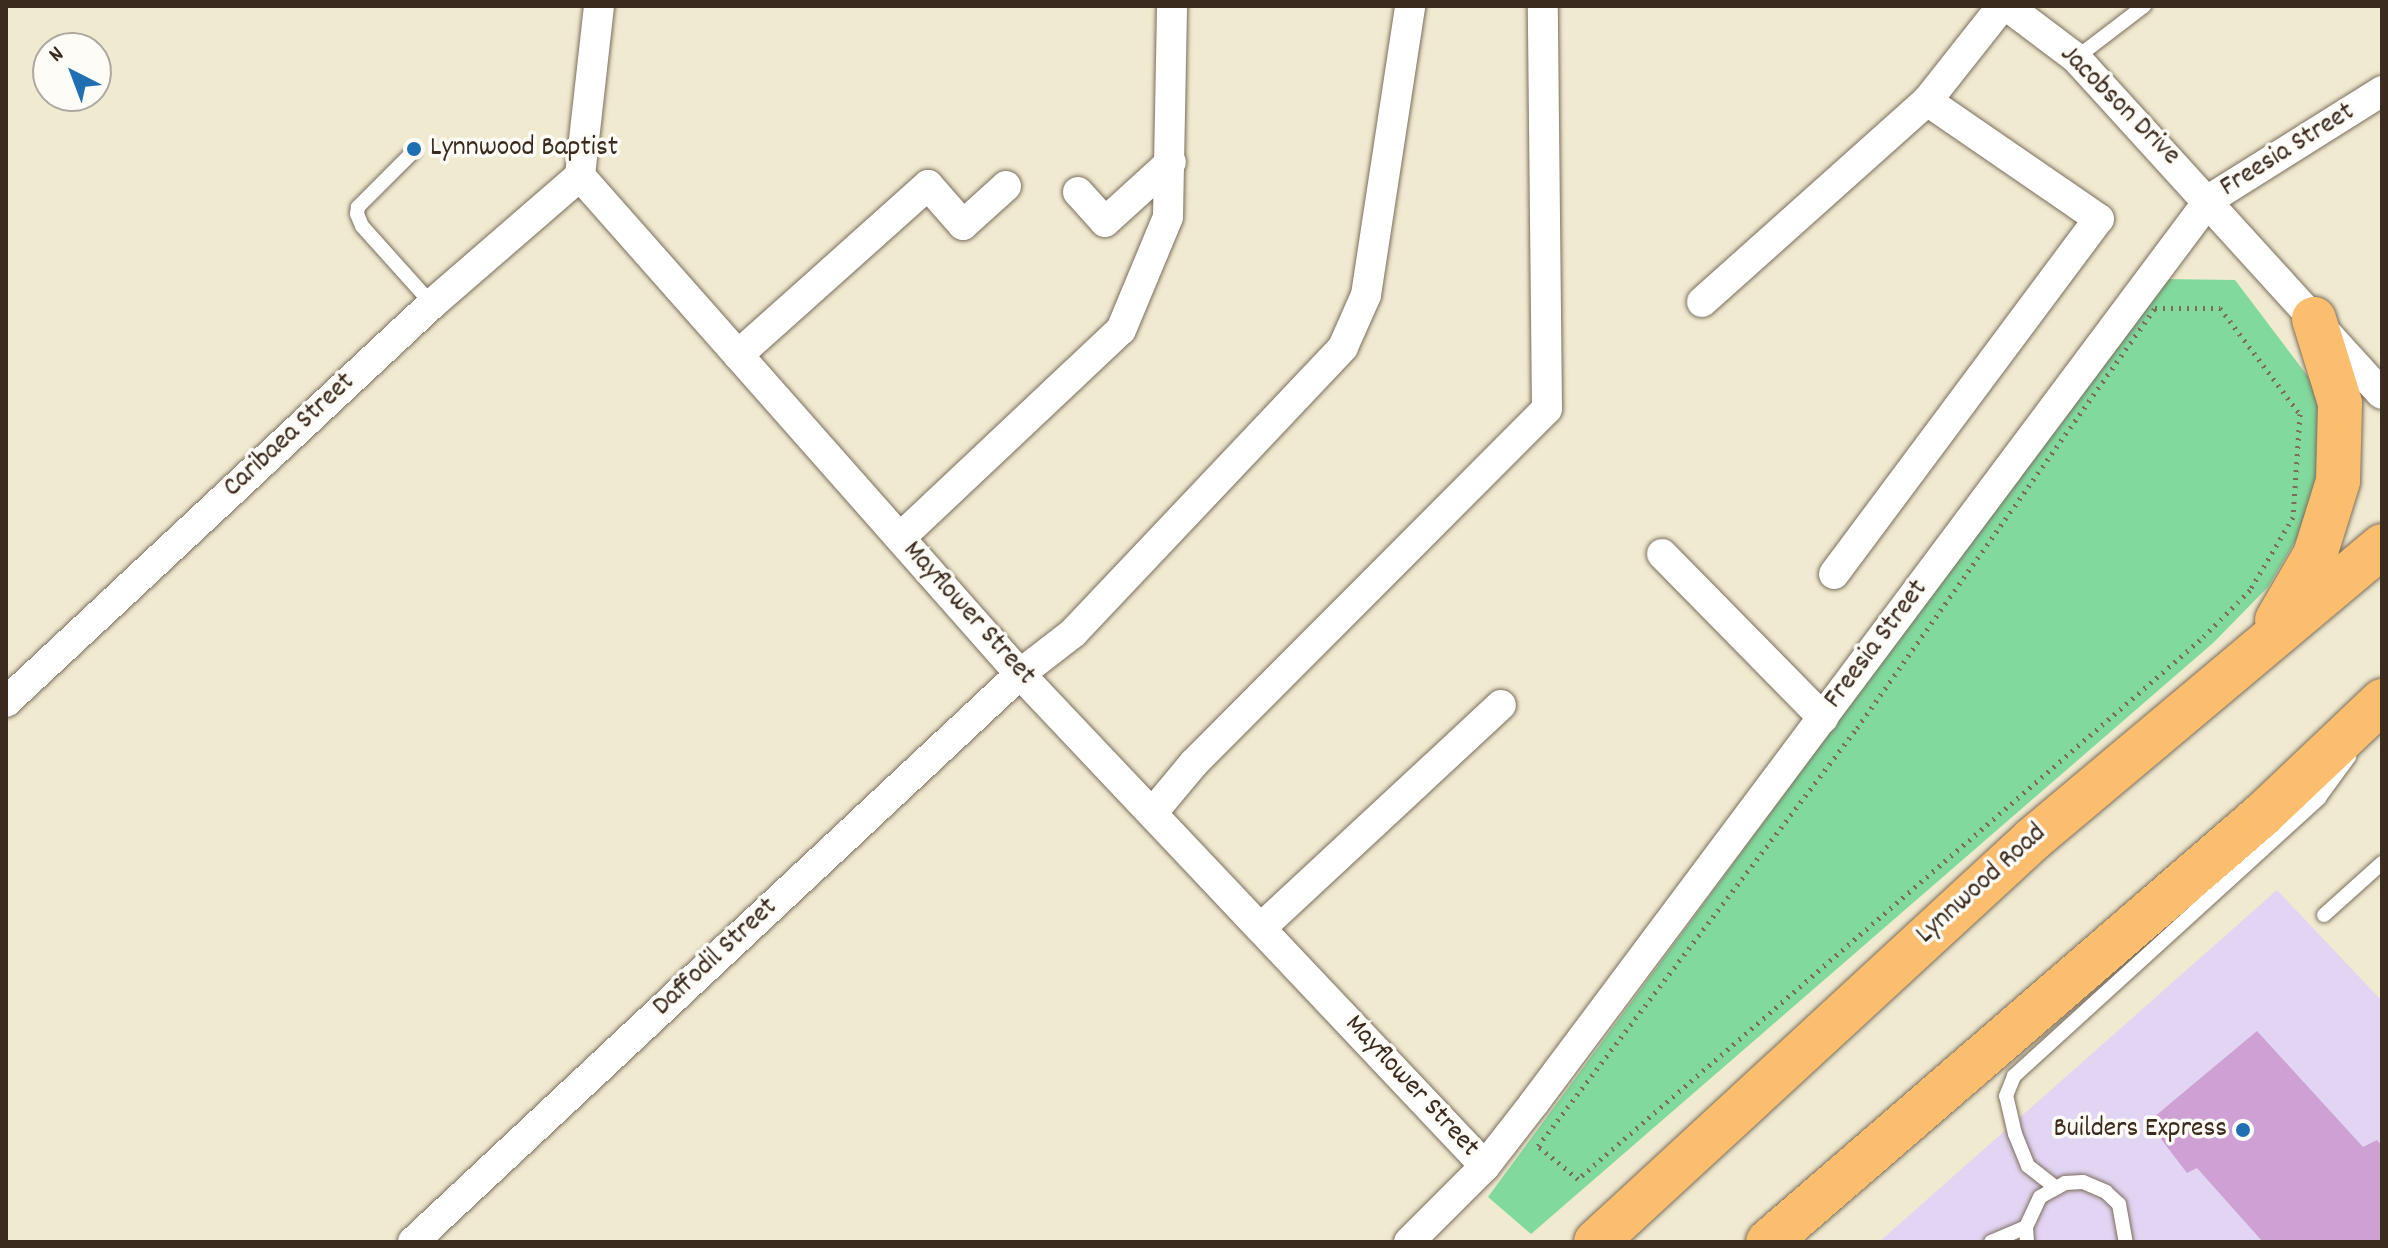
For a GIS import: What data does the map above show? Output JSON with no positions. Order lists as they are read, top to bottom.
{
  "streets": {
    "main road": ["Lynnwood Road"],
    "street": [
      "Jacobson Drive",
      "Freesia Street",
      "Caribaea Street",
      "Mayflower Street",
      "Daffodil Street"
    ]
  },
  "crossings": [
    ["Jacobson Drive", "Freesia Street"],
    ["Freesia Street", "Mayflower Street"],
    ["Caribaea Street", "Mayflower Street"],
    ["Mayflower Street", "Daffodil Street"]
  ],
  "places": ["Lynnwood Baptist", "Builders Express"],
  "north": "top left"
}
